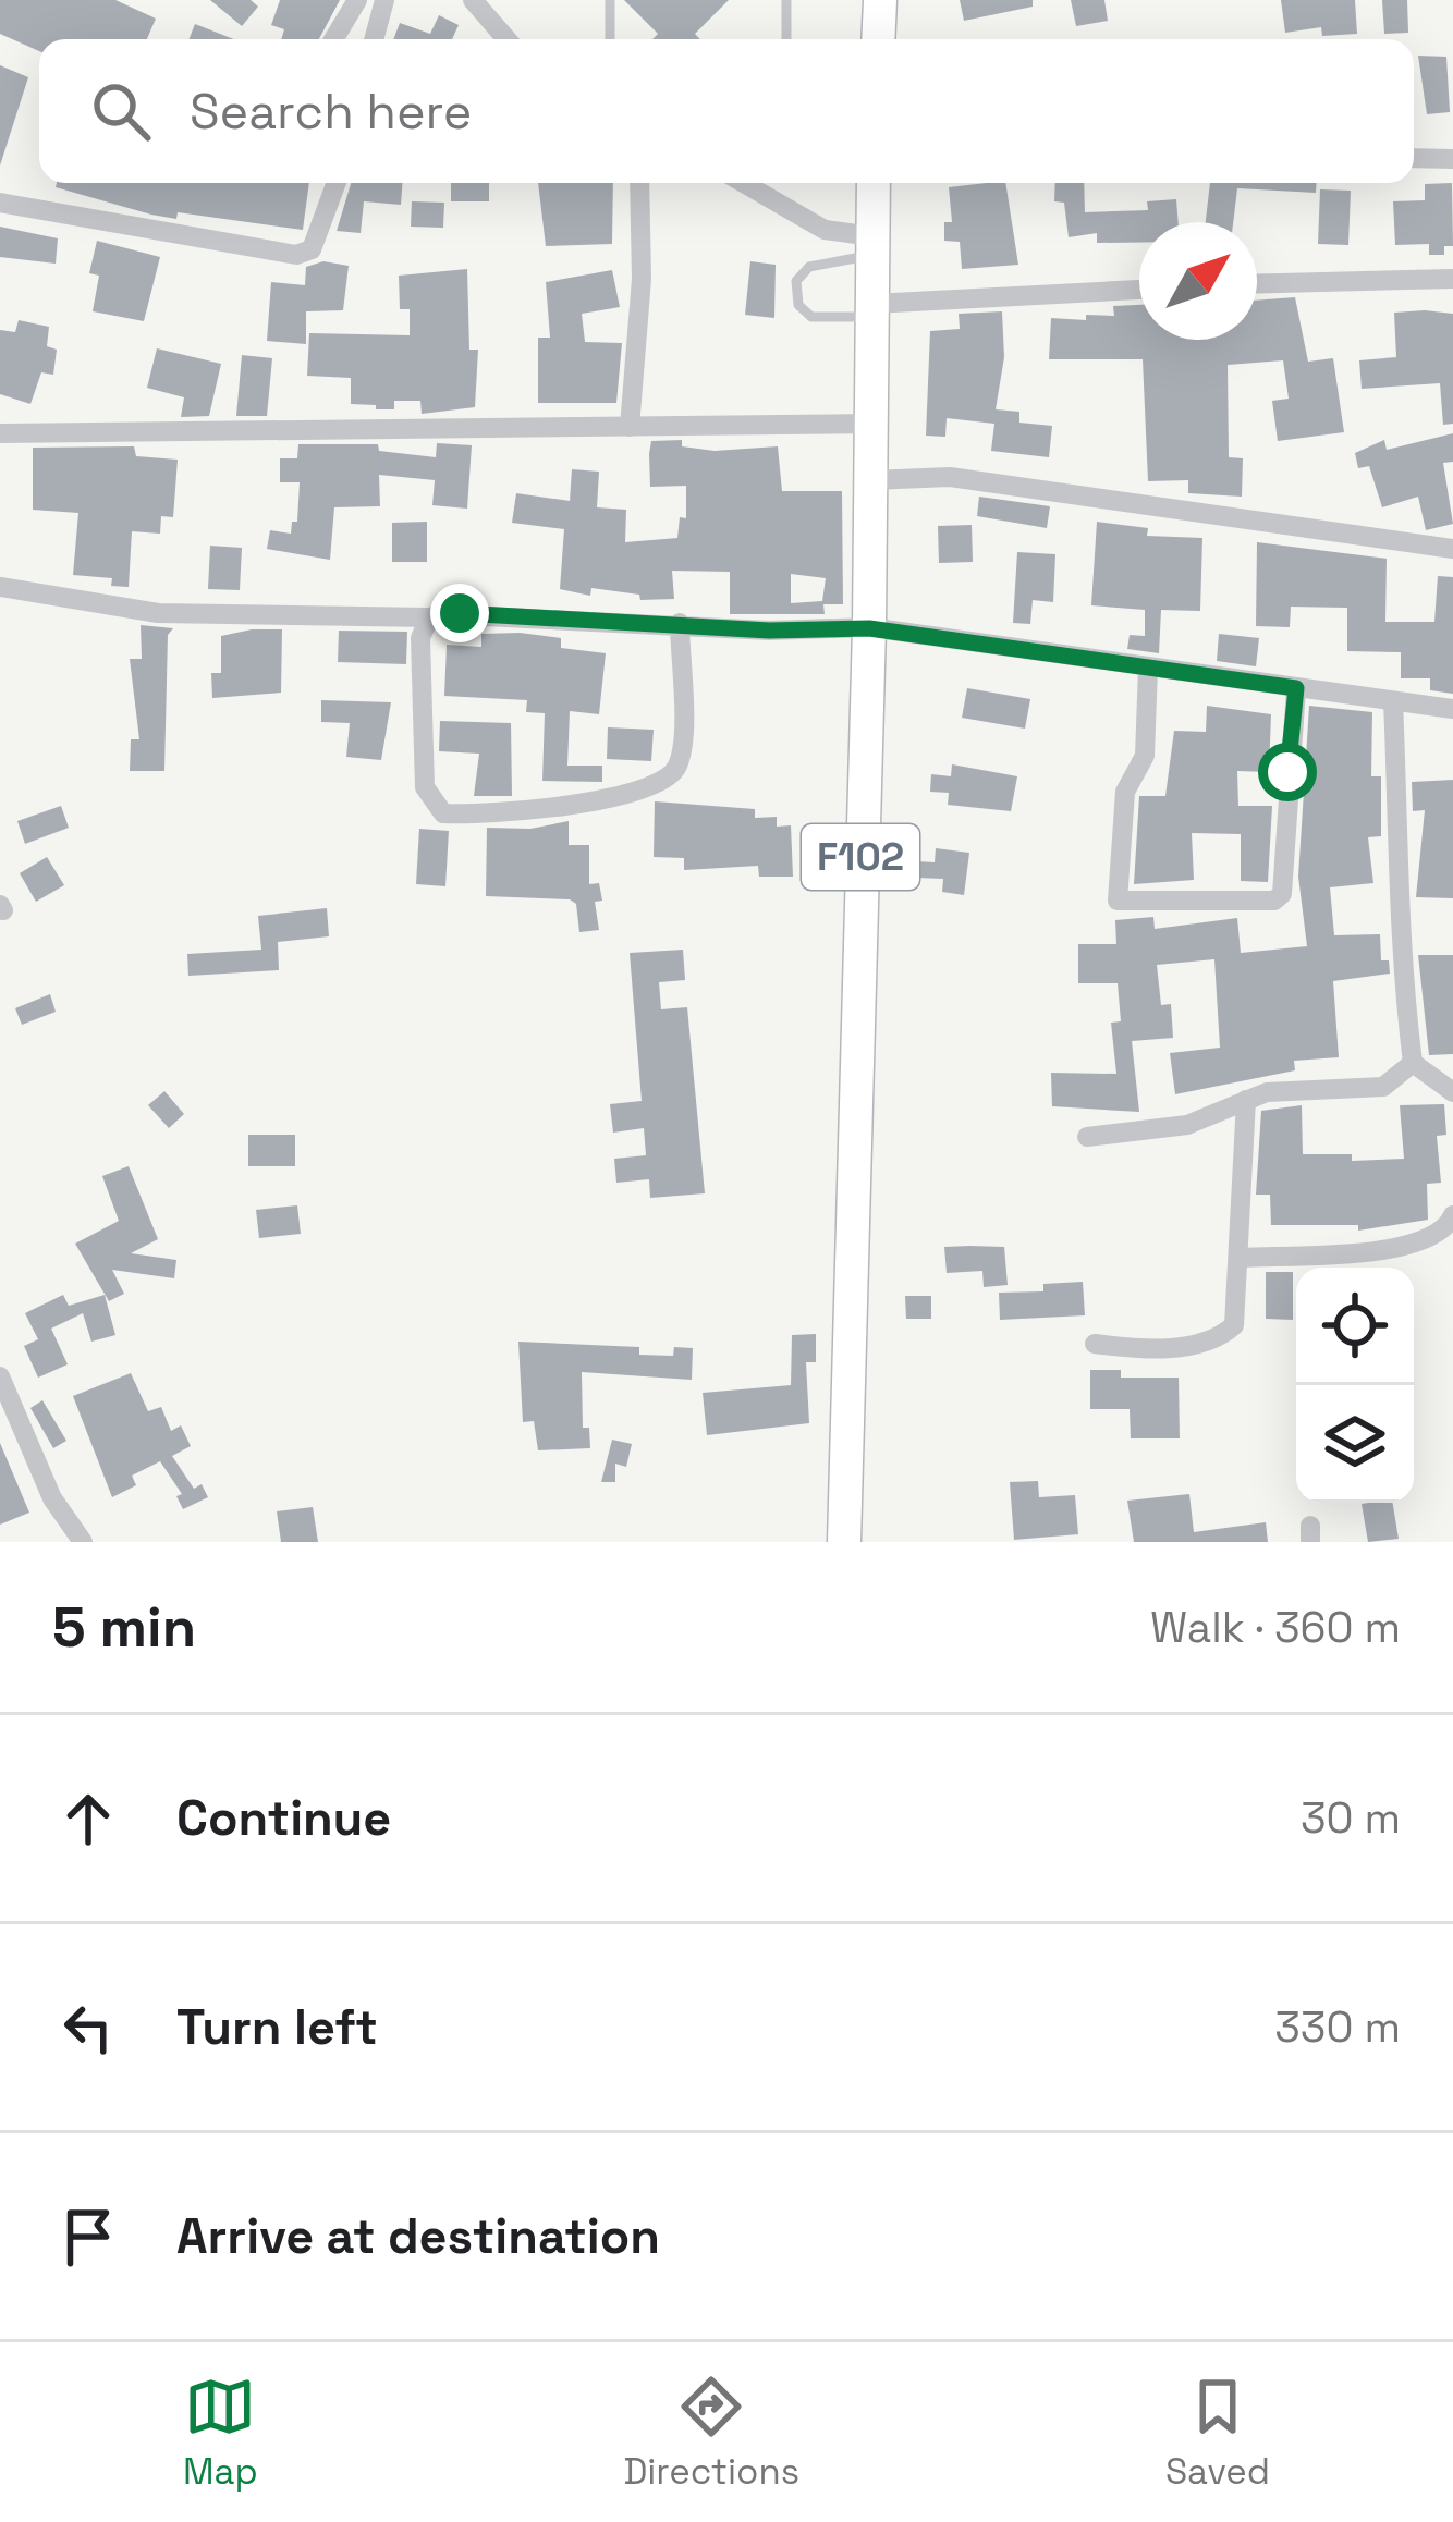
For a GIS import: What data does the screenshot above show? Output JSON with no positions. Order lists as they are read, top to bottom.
{
  "streets": {
    "main road": ["F102"]
  },
  "north": "top right",
  "page": {
    "search": "Search here",
    "heading": ["5 min", "Walk · 360 m"],
    "list": [
      ["Continue", "30 m"],
      ["Turn left", "330 m"],
      "Arrive at destination"
    ],
    "nav": ["Map", "Directions", "Saved"]
  }
}
